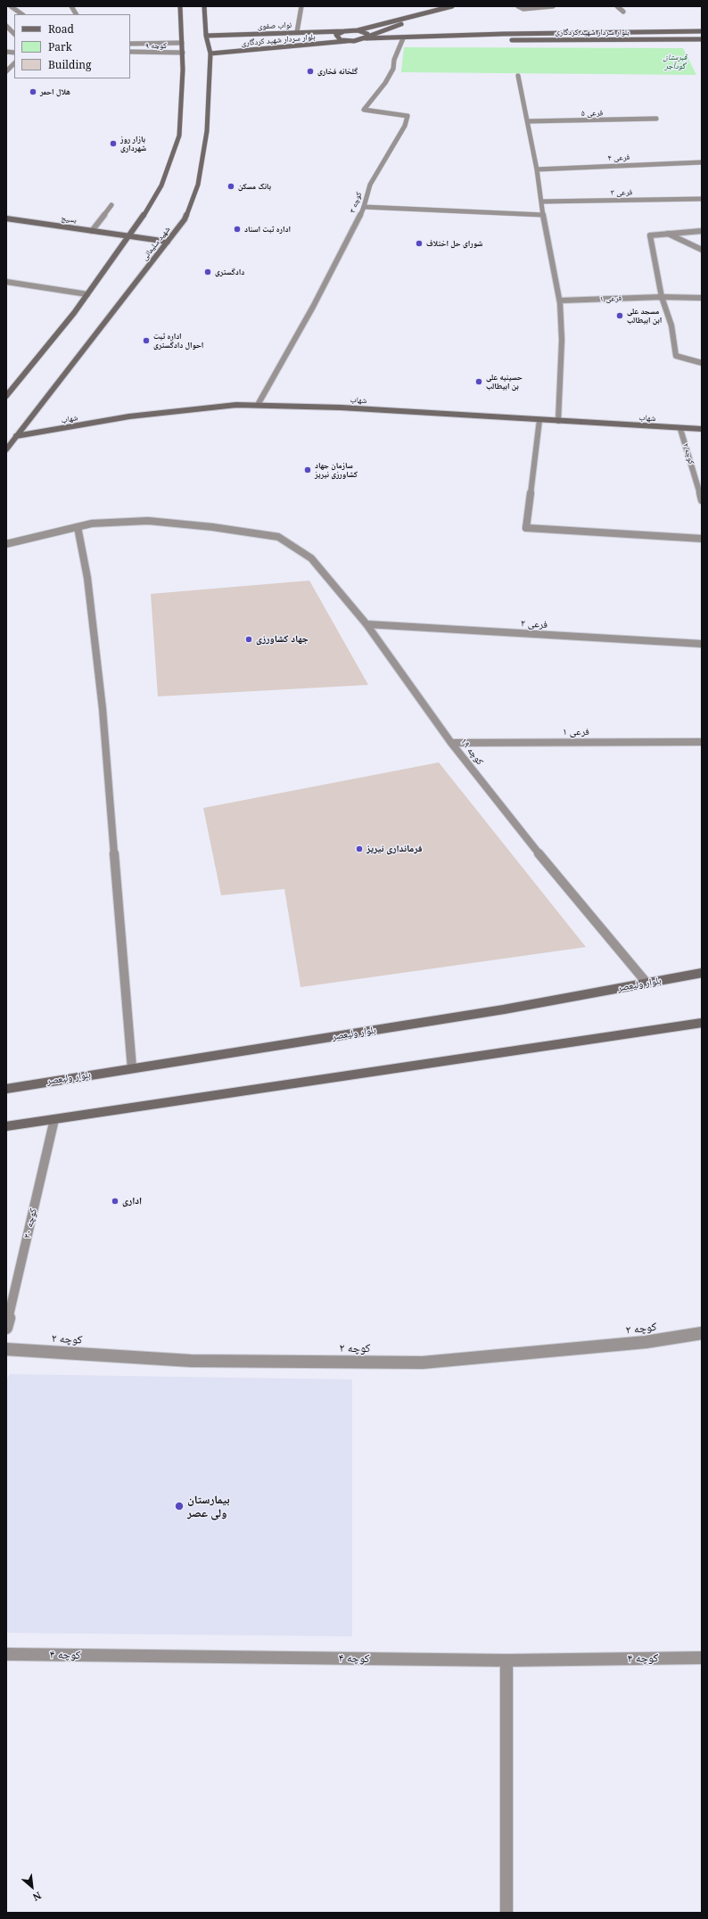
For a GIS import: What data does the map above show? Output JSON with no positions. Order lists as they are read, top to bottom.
{
  "streets": {
    "main road": [
      "نواب صفوی",
      "بلوار سردار شهید کردگاری",
      "بسیج",
      "شهید سلیمانی",
      "شهاب",
      "بلوار ولیعصر"
    ],
    "street": [
      "کوچه ۹",
      "فرعی ۵",
      "فرعی ۴",
      "فرعی ۳",
      "کوچه ۳",
      "فرعی ۱",
      "کوچه ۲",
      "فرعی ۲",
      "کوچه ۱۹",
      "کوچه ۲۰",
      "کوچه ۴"
    ]
  },
  "crossings": [
    ["نواب صفوی", "شهید سلیمانی"],
    ["بلوار سردار شهید کردگاری", "کوچه ۳"],
    ["بلوار سردار شهید کردگاری", "شهید سلیمانی"],
    ["کوچه ۳", "شهاب"],
    ["بسیج", "شهید سلیمانی"],
    ["شهید سلیمانی", "شهاب"],
    ["فرعی ۱", "کوچه ۱۹"],
    ["شهاب", "کوچه ۲"],
    ["فرعی ۲", "کوچه ۱۹"],
    ["کوچه ۱۹", "بلوار ولیعصر"]
  ],
  "parks": ["قبرستان گودآجر"],
  "places": [
    "گلخانه فخاری",
    "هلال احمر",
    "بازار روز شهرداری",
    "بانک مسکن",
    "اداره ثبت اسناد",
    "شورای حل اختلاف",
    "دادگستری",
    "مسجد علی ابن ابیطالب",
    "اداره ثبت احوال دادگستری",
    "حسینیه علی بن ابیطالب",
    "سازمان جهاد کشاورزی نیریز",
    "جهاد کشاورزی",
    "فرمانداری نیریز",
    "اداری",
    "بیمارستان ولی عصر"
  ],
  "legend": ["Road", "Park", "Building"],
  "north": "bottom right"
}
